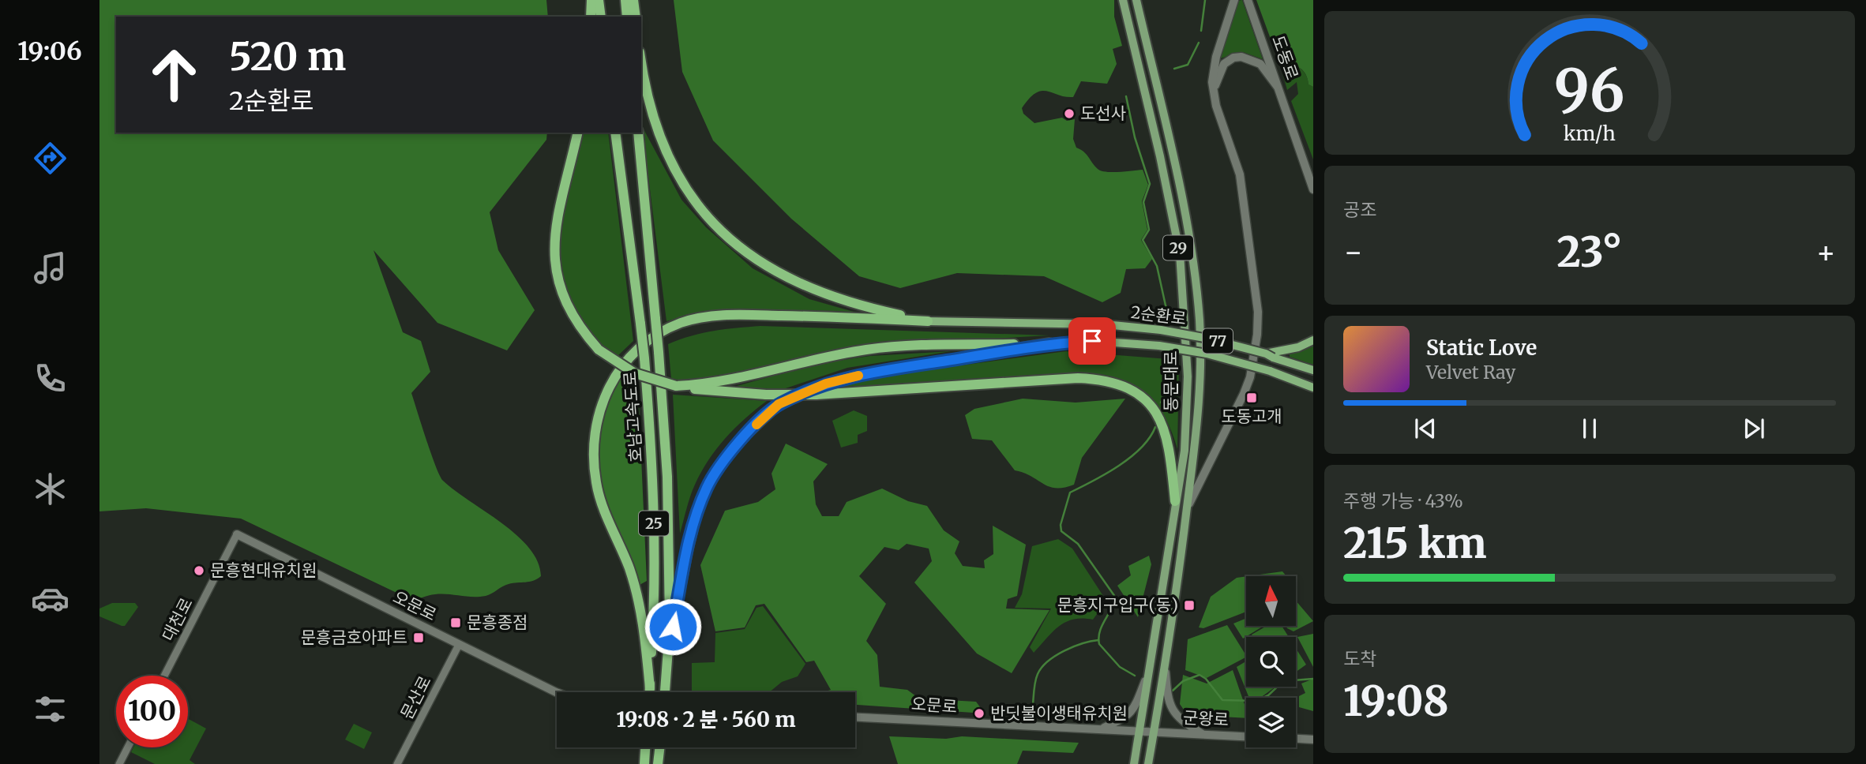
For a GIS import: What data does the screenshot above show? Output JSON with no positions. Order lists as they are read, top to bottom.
{
  "streets": {
    "highway": [
      "2순환로",
      "77",
      "호남고속도로",
      "25"
    ],
    "main road": [
      "도동로",
      "29",
      "동문대로",
      "오문로",
      "군왕로"
    ],
    "street": ["대천로", "문산로"]
  },
  "crossings": [
    ["동문대로", "오문로"],
    ["동문대로", "군왕로"],
    ["오문로", "대천로"],
    ["오문로", "문산로"],
    ["오문로", "군왕로"]
  ],
  "places": {
    "other": ["도선사", "문흥현대유치원", "반딧불이생태유치원"],
    "transit": [
      "도동고개",
      "문흥지구입구(동)",
      "문흥종점",
      "문흥금호아파트"
    ]
  },
  "north": "top",
  "page": {
    "tabs": "19:06",
    "turn": ["520 m", "2순환로"],
    "tile": [
      "공조",
      ["주행 가능 · 43%", "215 km"],
      ["도착", "19:08"]
    ],
    "heat": ["−", "23°", "+"],
    "song": ["Static Love", "Velvet Ray"],
    "limit": "100",
    "trip": "19:08 · 2 분 · 560 m",
    "gauge": ["96", "km/h"]
  }
}
